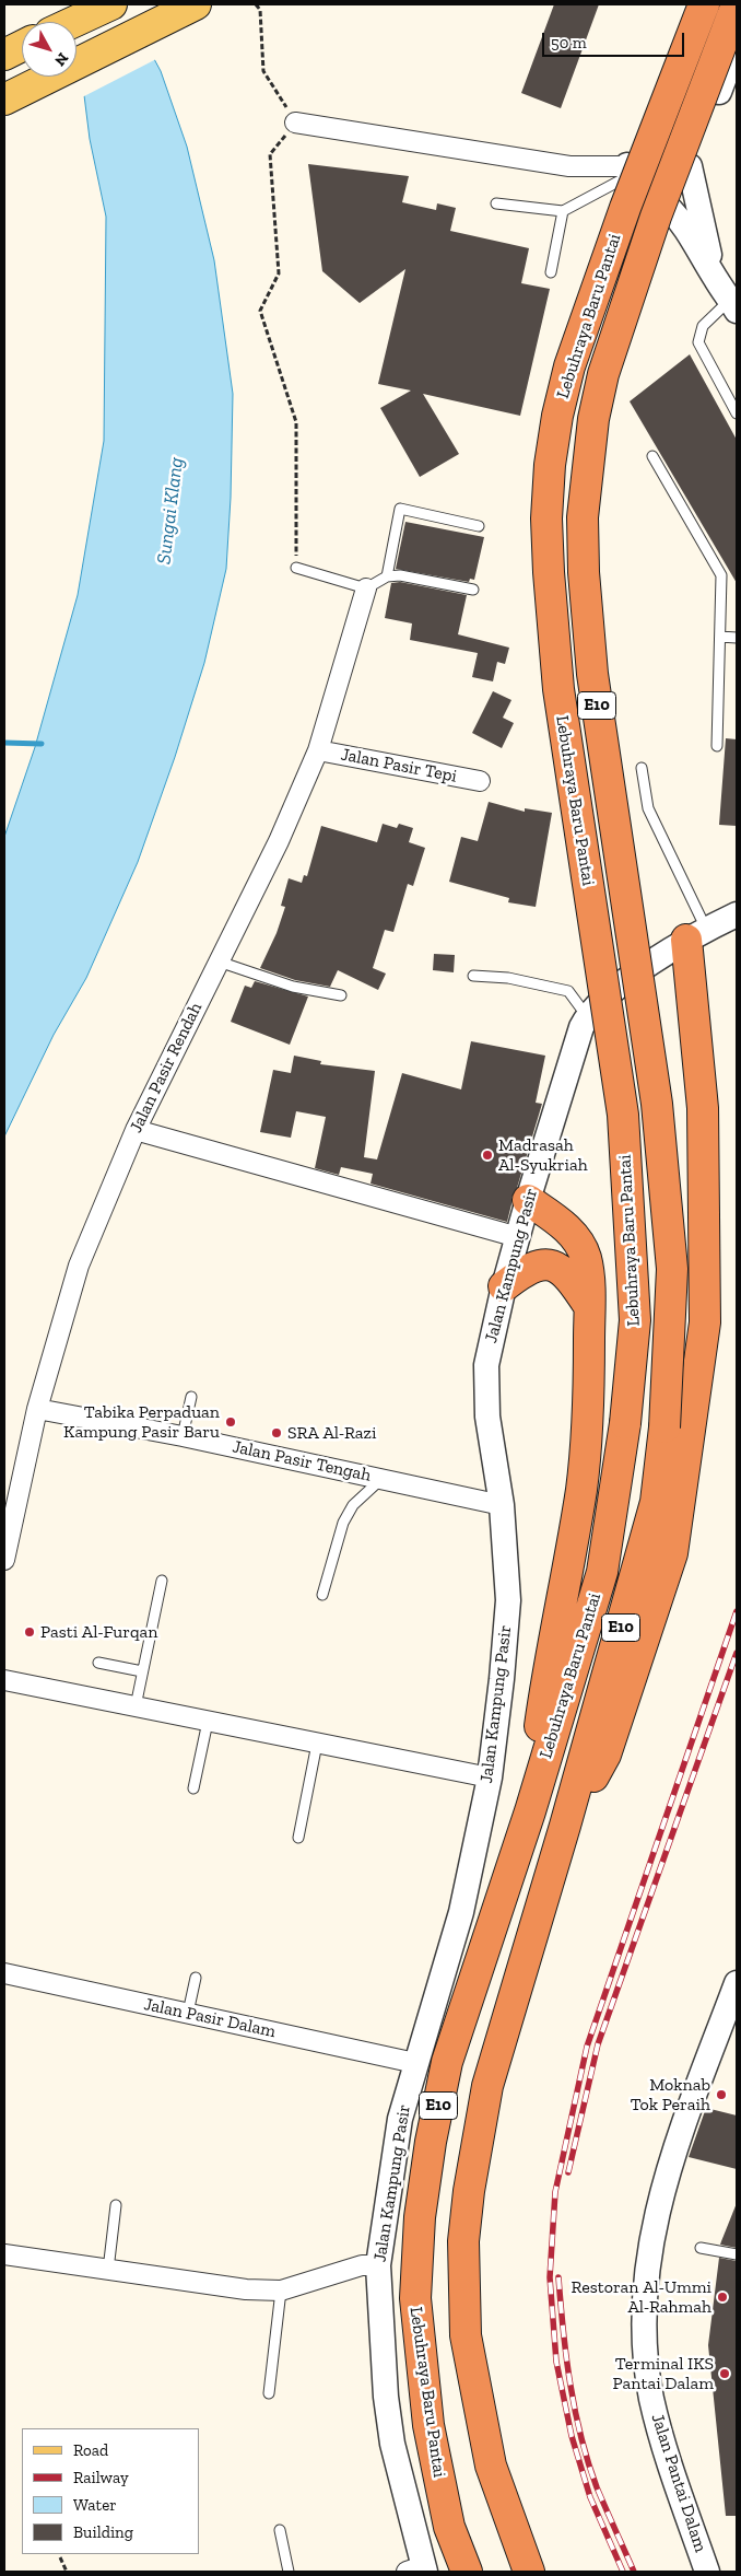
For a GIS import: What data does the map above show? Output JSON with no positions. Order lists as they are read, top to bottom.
{
  "streets": {
    "highway": ["Lebuhraya Baru Pantai", "E10"],
    "street": [
      "Jalan Pasir Tepi",
      "Jalan Pasir Rendah",
      "Jalan Kampung Pasir",
      "Jalan Pasir Tengah",
      "Jalan Pasir Dalam",
      "Jalan Pantai Dalam"
    ]
  },
  "crossings": [
    ["Jalan Pasir Tepi", "Jalan Pasir Rendah"],
    ["Jalan Pasir Rendah", "Jalan Pasir Tengah"],
    ["Jalan Kampung Pasir", "Jalan Pasir Tengah"],
    ["Jalan Kampung Pasir", "Jalan Pasir Dalam"]
  ],
  "water": ["Sungai Klang"],
  "places": [
    "Madrasah Al-Syukriah",
    "Tabika Perpaduan Kampung Pasir Baru",
    "SRA Al-Razi",
    "Pasti Al-Furqan",
    "Moknab Tok Peraih",
    "Restoran Al-Ummi Al-Rahmah",
    "Terminal IKS Pantai Dalam"
  ],
  "legend": [
    "Road",
    "Railway",
    "Water",
    "Building"
  ],
  "scale_bar": "50 m",
  "north": "bottom right"
}
